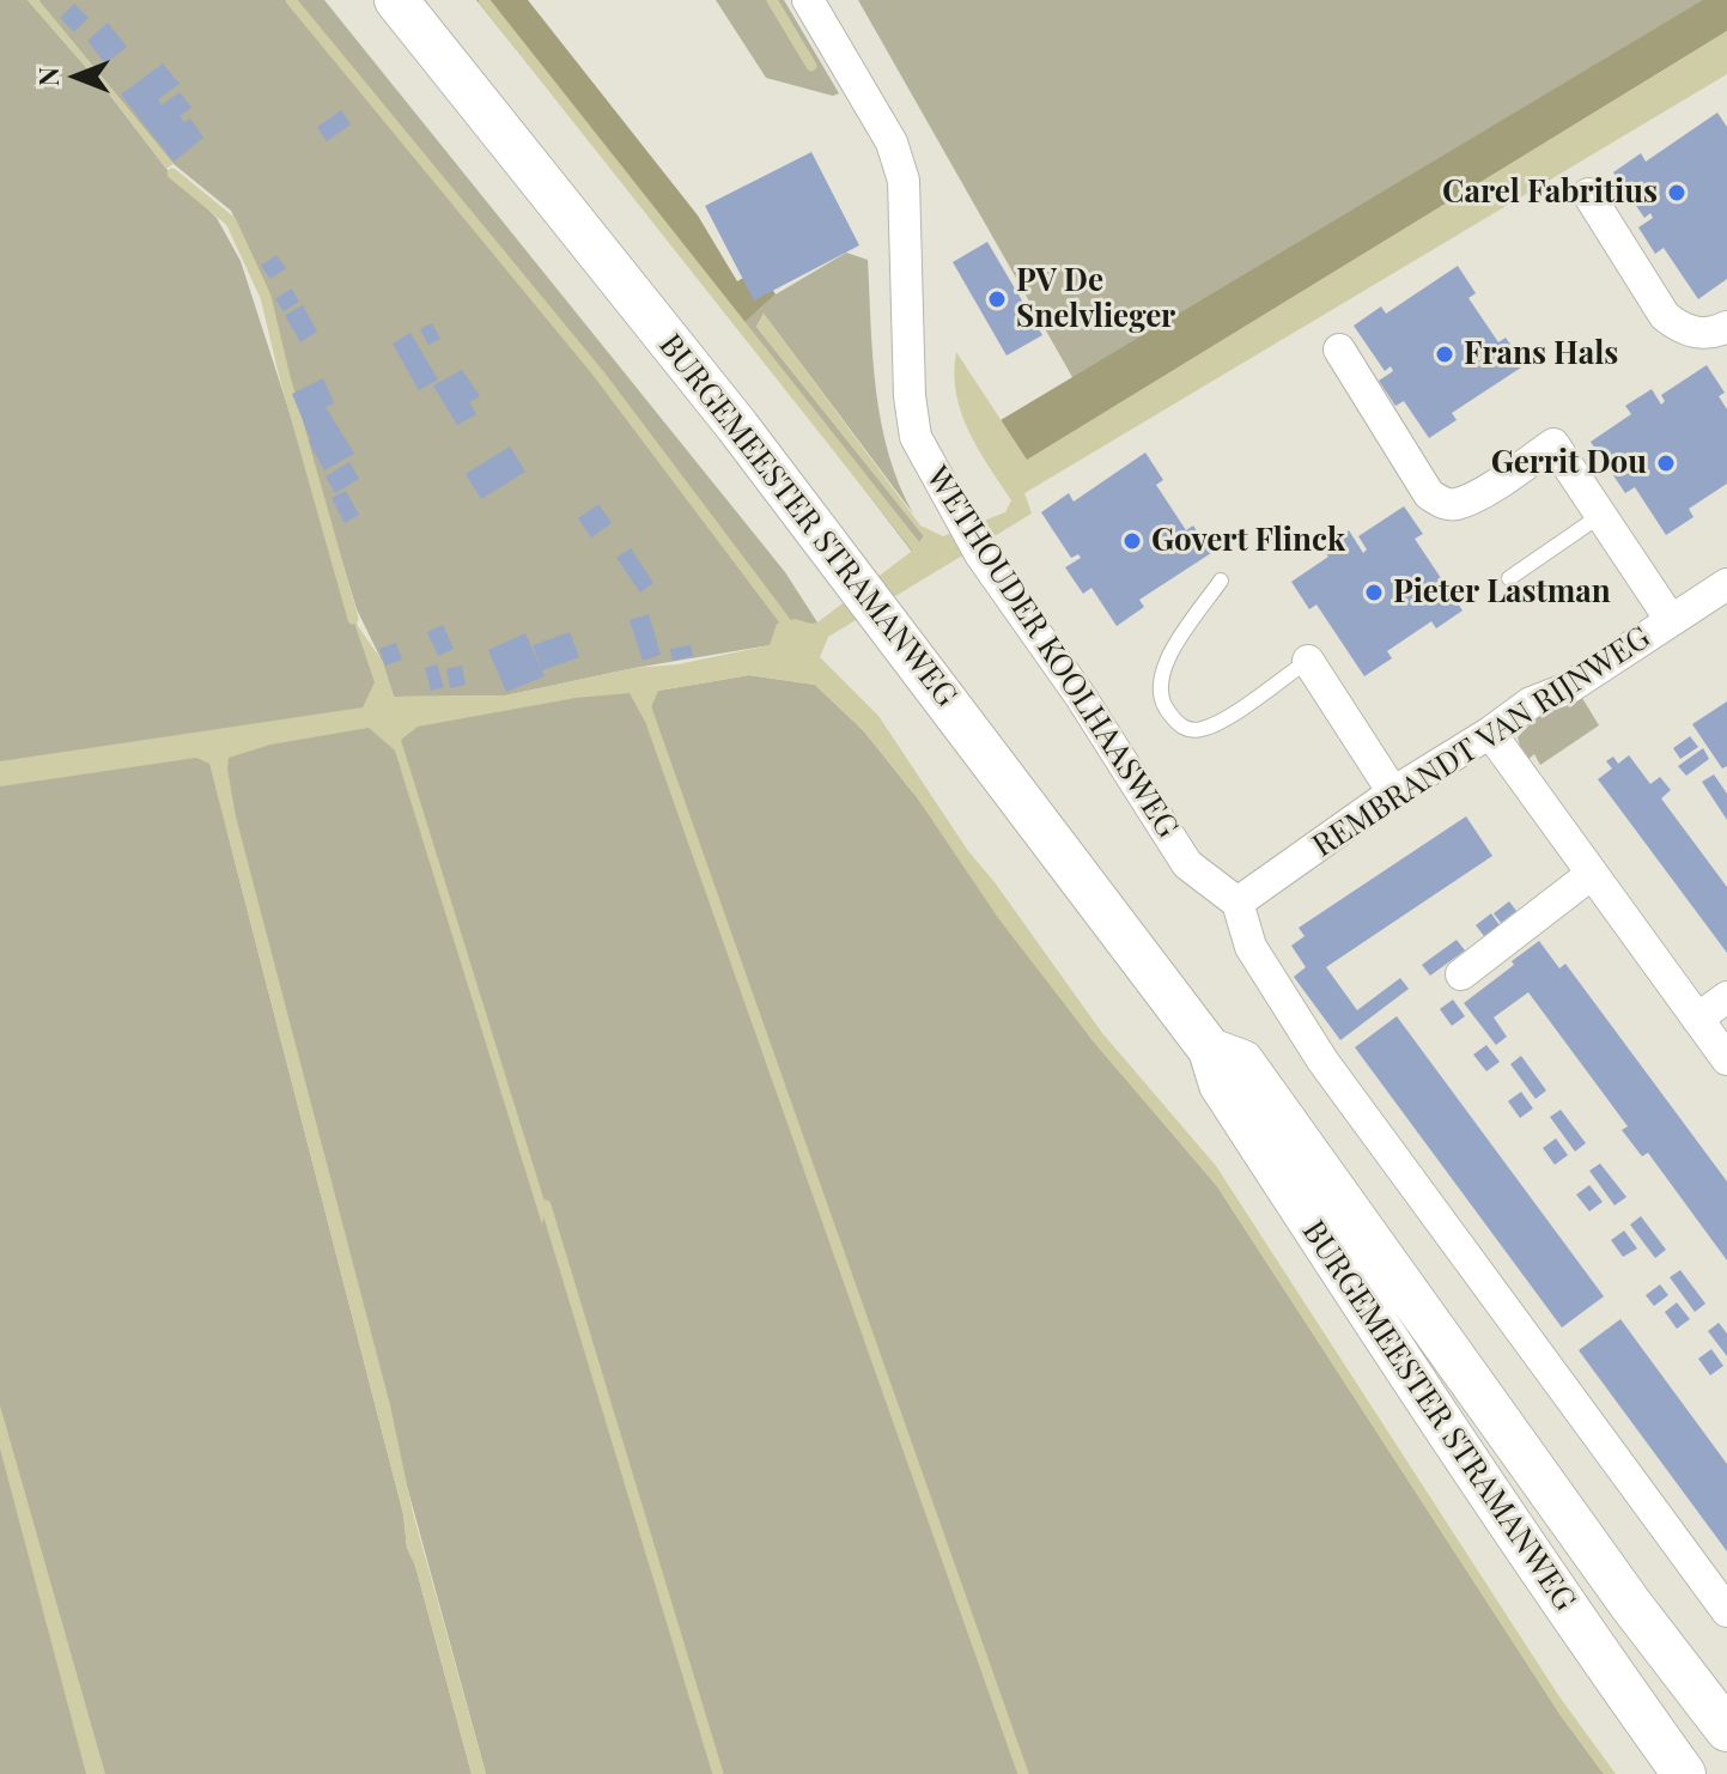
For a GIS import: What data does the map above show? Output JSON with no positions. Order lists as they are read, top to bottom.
{
  "streets": {
    "main road": ["BURGEMEESTER STRAMANWEG"],
    "street": ["WETHOUDER KOOLHAASWEG", "REMBRANDT VAN RIJNWEG"]
  },
  "crossings": [
    ["WETHOUDER KOOLHAASWEG", "REMBRANDT VAN RIJNWEG"]
  ],
  "places": [
    "Carel Fabritius",
    "PV De Snelvlieger",
    "Frans Hals",
    "Gerrit Dou",
    "Govert Flinck",
    "Pieter Lastman"
  ],
  "north": "left"
}
